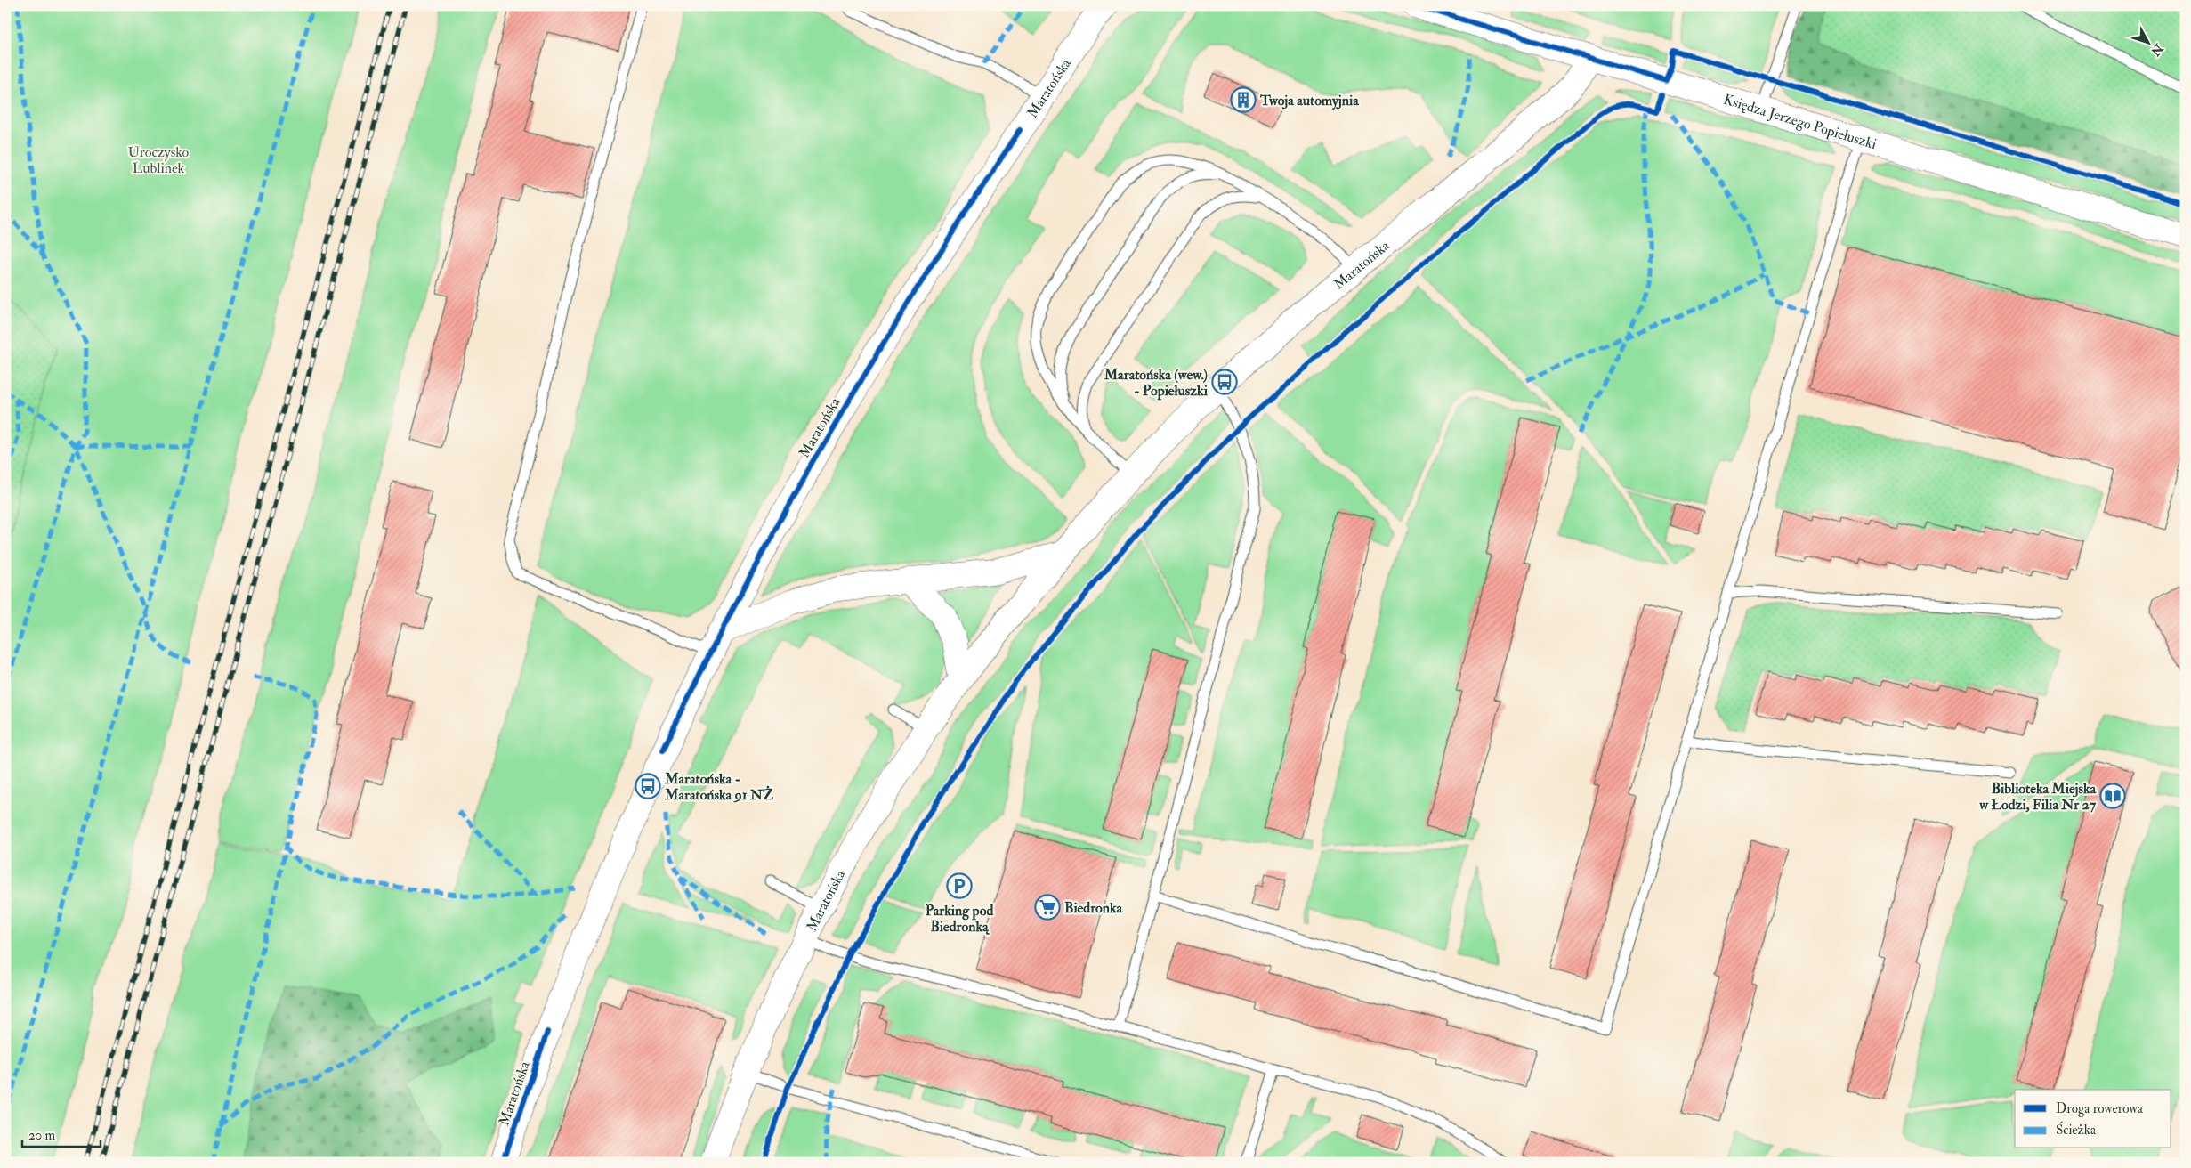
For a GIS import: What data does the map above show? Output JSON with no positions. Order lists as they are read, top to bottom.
{
  "streets": {
    "street": ["Maratońska", "Księdza Jerzego Popiełuszki"]
  },
  "crossings": [
    ["Maratońska", "Księdza Jerzego Popiełuszki"]
  ],
  "parks": ["Uroczysko Lublinek"],
  "places": {
    "building": ["Twoja automyjnia"],
    "bus stop": ["Maratońska (wew.) - Popiełuszki", "Maratońska - Maratońska 91 NŻ"],
    "library": ["Biblioteka Miejska w Łodzi, Filia Nr 27"],
    "parking": ["Parking pod Biedronką"],
    "supermarket": ["Biedronka"]
  },
  "legend": ["Droga rowerowa", "Ścieżka"],
  "scale_bar": "20 m",
  "north": "bottom right"
}
